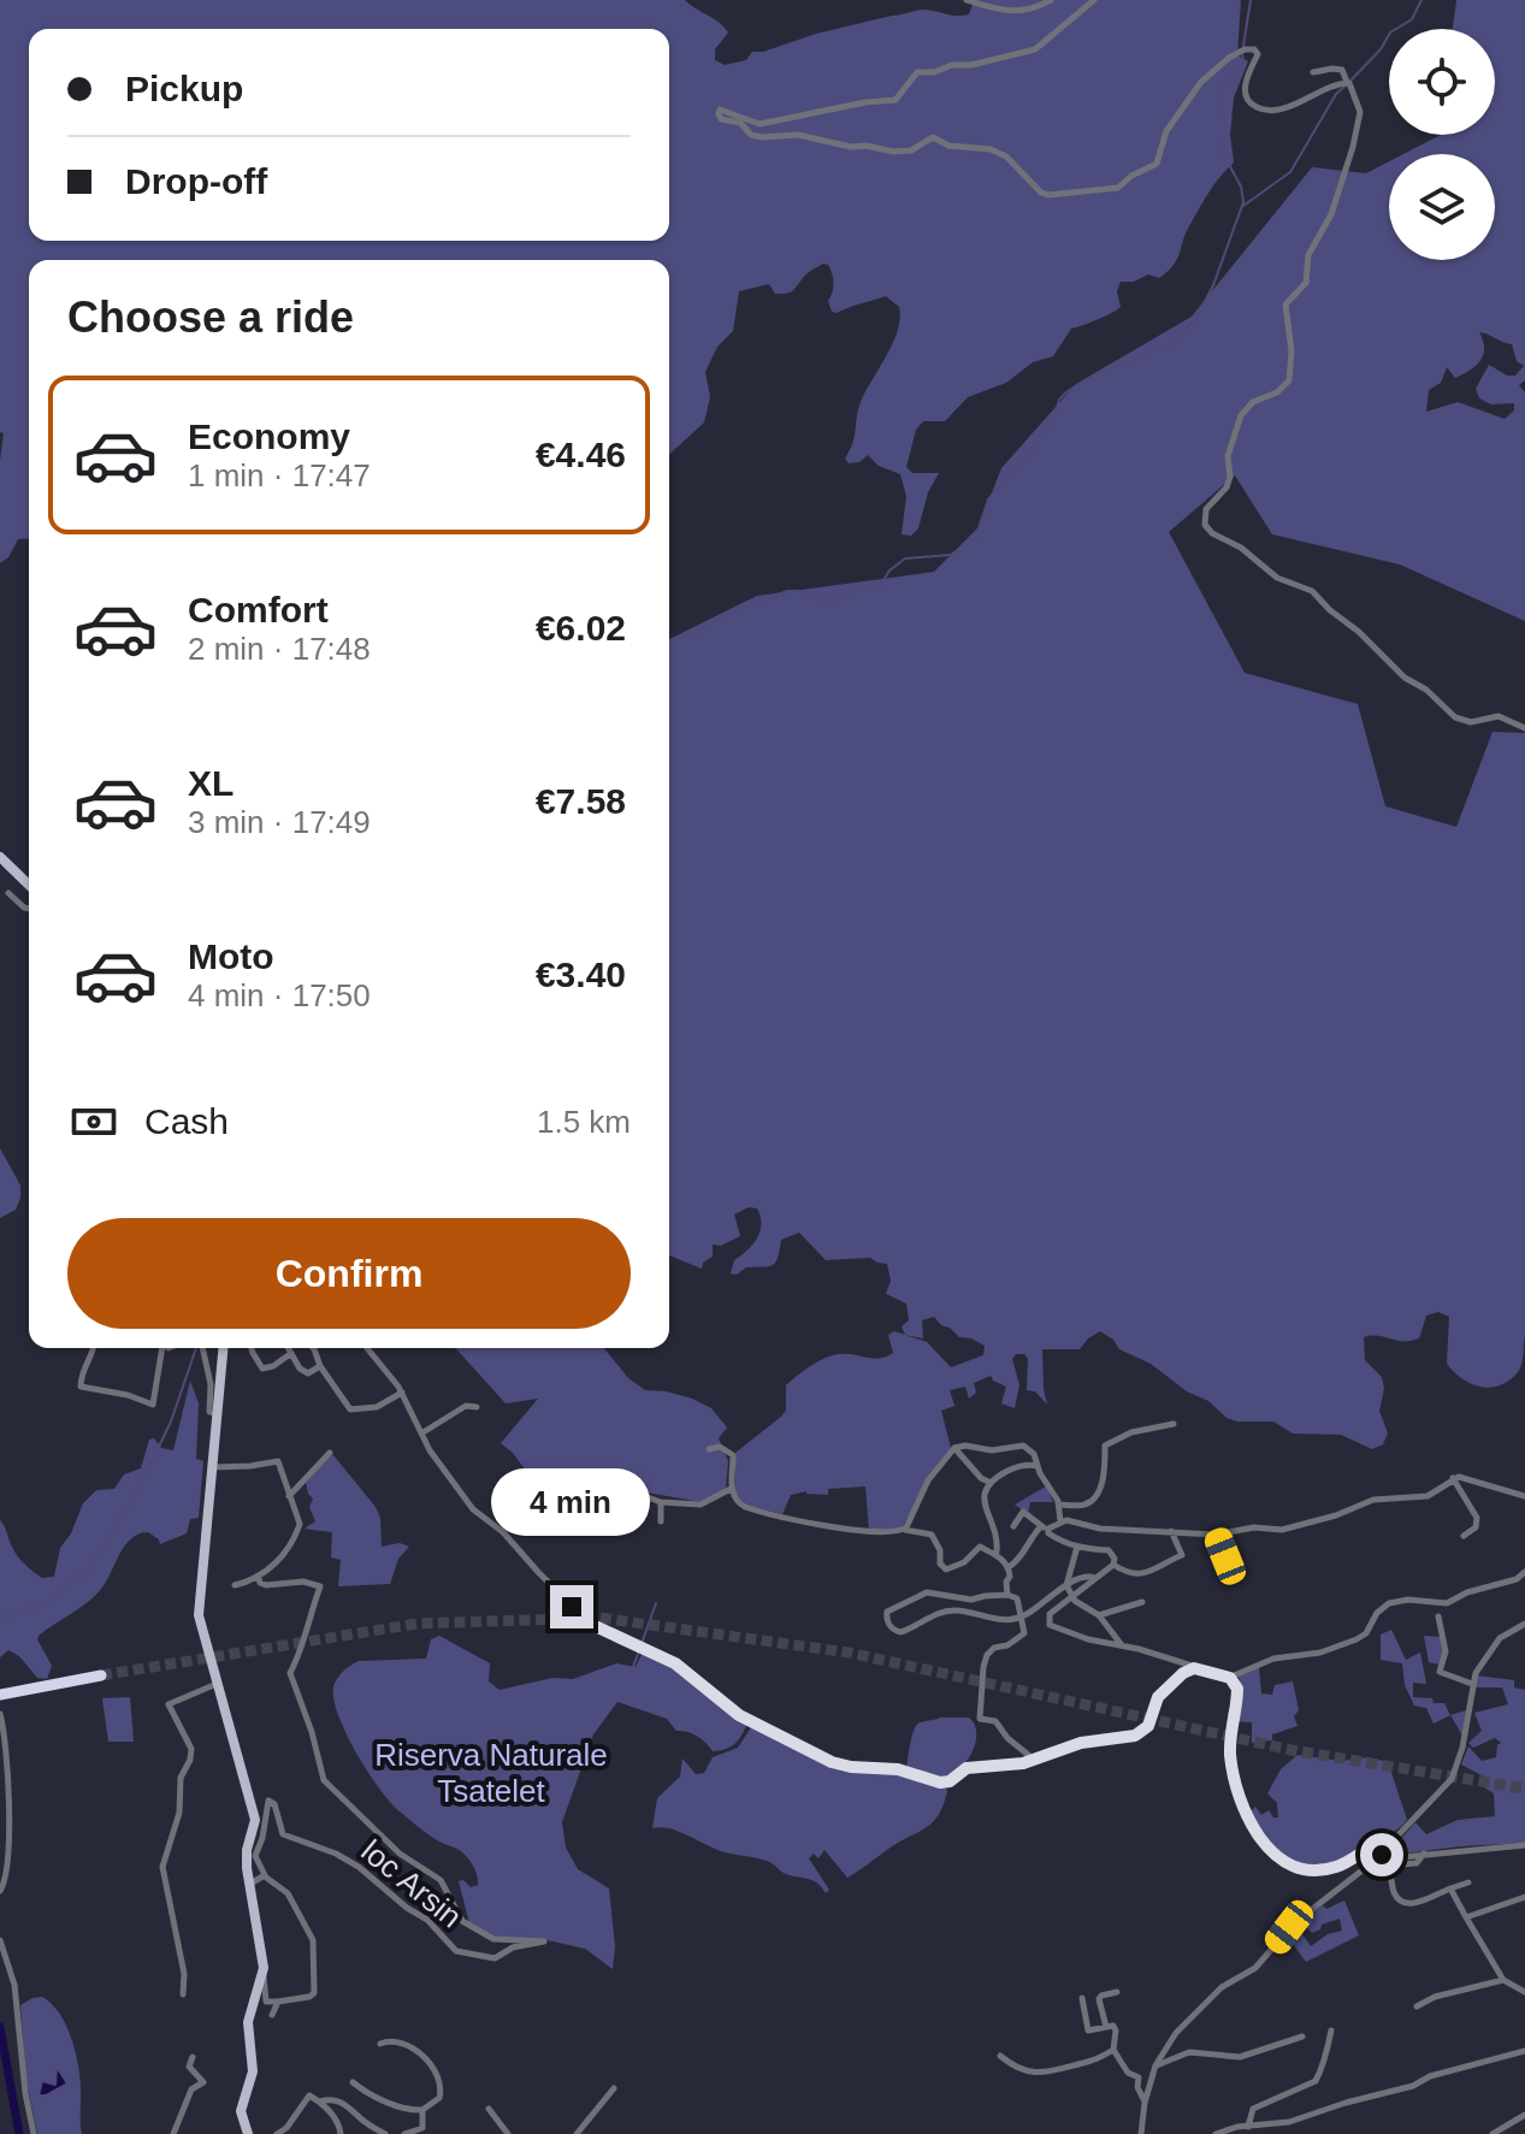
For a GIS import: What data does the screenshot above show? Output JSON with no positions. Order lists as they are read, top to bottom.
{
  "streets": {
    "street": ["loc Arsin"]
  },
  "parks": ["Riserva Naturale Tsatelet"],
  "page": {
    "banner": ["Pickup", "Drop-off"],
    "heading": "Choose a ride",
    "list": [
      {
        "name": "Economy",
        "note": "1 min · 17:47",
        "value": "€4.46"
      },
      {
        "name": "Comfort",
        "note": "2 min · 17:48",
        "value": "€6.02"
      },
      {
        "name": "XL",
        "note": "3 min · 17:49",
        "value": "€7.58"
      },
      {
        "name": "Moto",
        "note": "4 min · 17:50",
        "value": "€3.40"
      }
    ],
    "pay": ["Cash", "1.5 km"],
    "buttons": "Confirm",
    "bubble": "4 min"
  }
}
